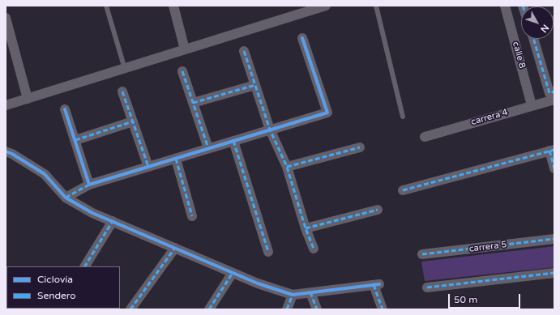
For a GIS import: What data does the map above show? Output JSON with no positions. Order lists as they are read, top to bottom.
{
  "streets": {
    "street": ["calle 8", "carrera 4", "carrera 5"]
  },
  "crossings": [
    ["calle 8", "carrera 4"]
  ],
  "legend": ["Ciclovía", "Sendero"],
  "scale_bar": "50 m",
  "north": "bottom right"
}
